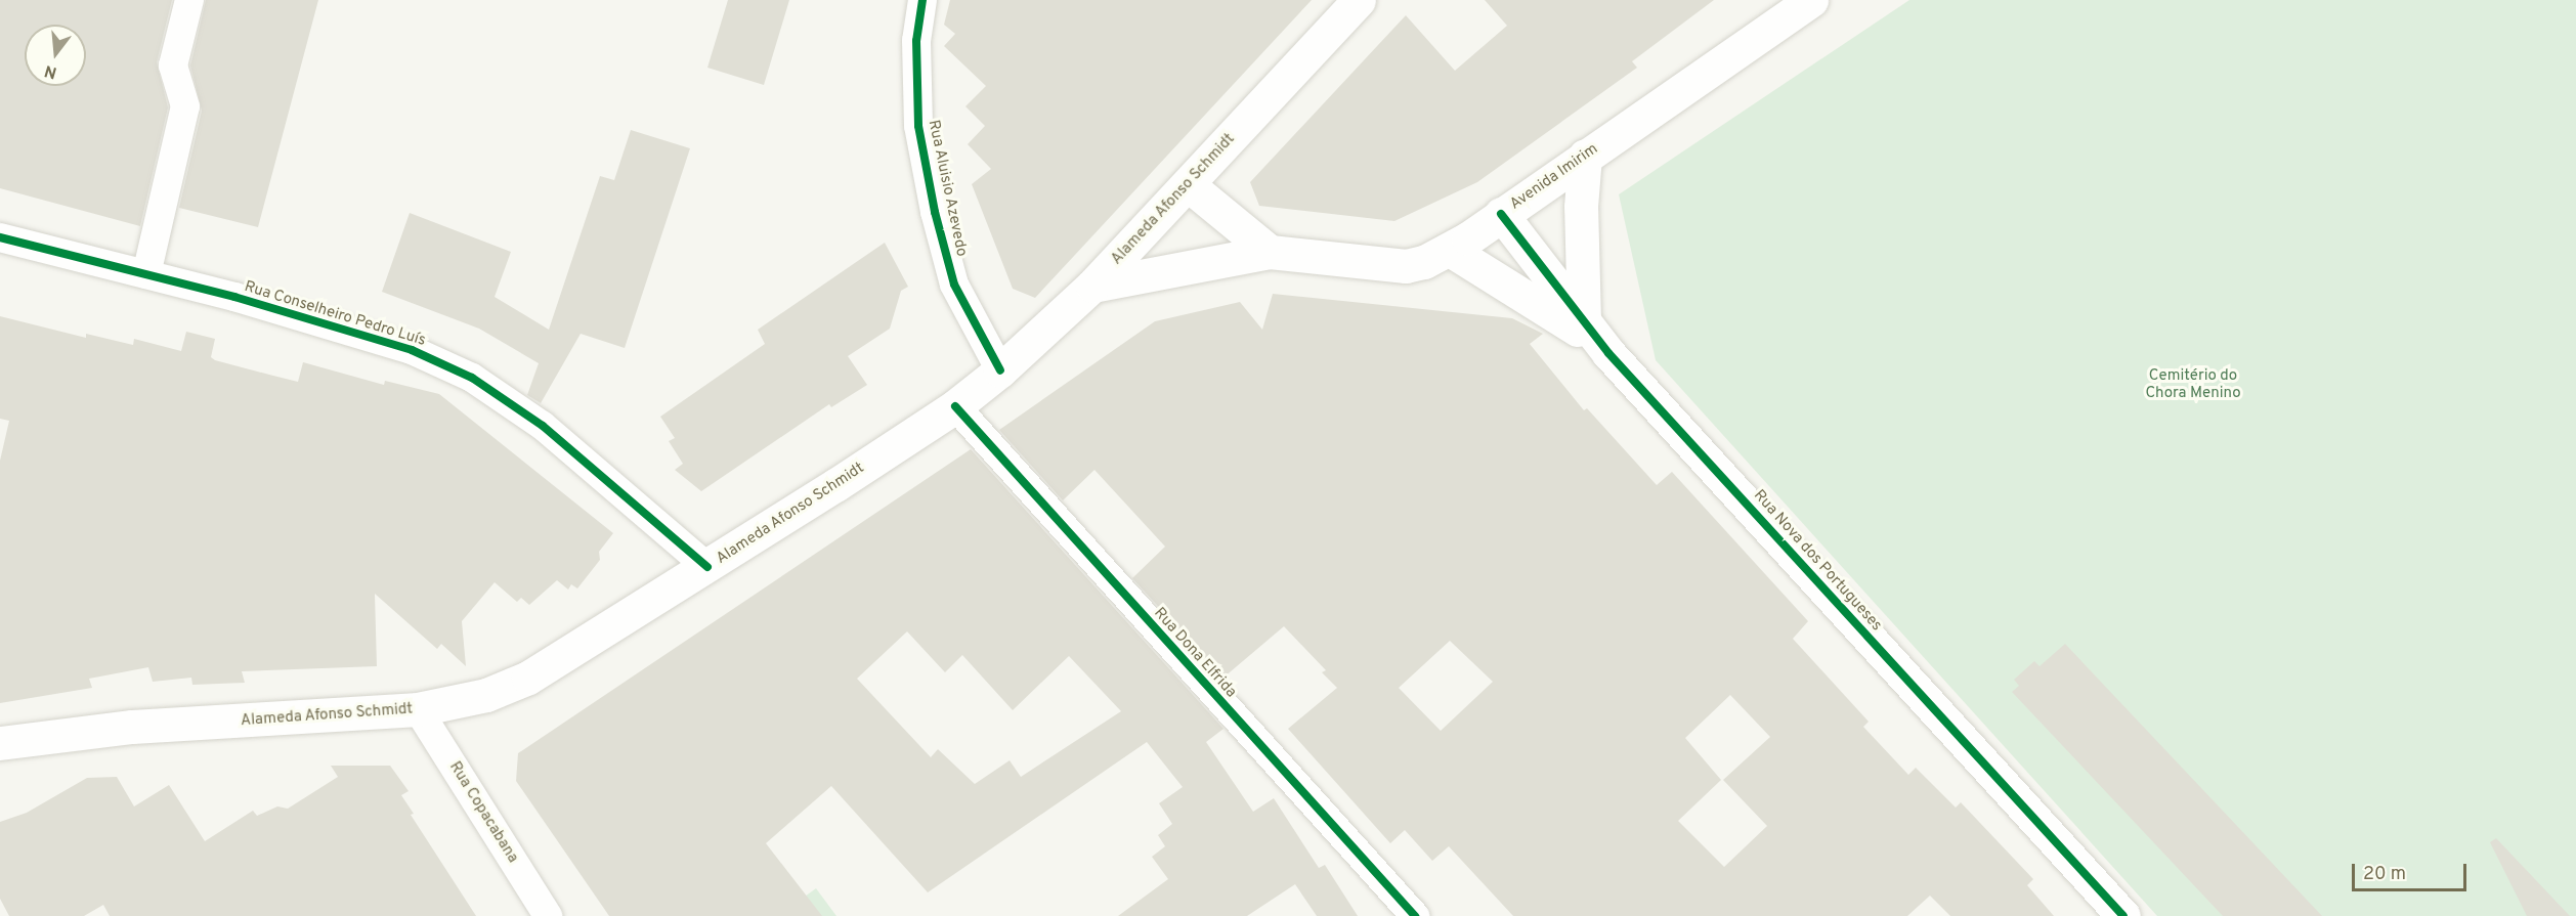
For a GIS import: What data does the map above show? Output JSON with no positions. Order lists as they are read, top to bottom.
{
  "streets": {
    "main road": ["Avenida Imirim", "Alameda Afonso Schmidt", "Rua Nova dos Portugueses"],
    "street": [
      "Rua Aluisio Azevedo",
      "Rua Conselheiro Pedro Luís",
      "Rua Dona Elfrida",
      "Rua Copacabana"
    ]
  },
  "crossings": [
    ["Avenida Imirim", "Alameda Afonso Schmidt"],
    ["Avenida Imirim", "Rua Nova dos Portugueses"],
    ["Rua Aluisio Azevedo", "Alameda Afonso Schmidt"],
    ["Alameda Afonso Schmidt", "Rua Conselheiro Pedro Luís"],
    ["Alameda Afonso Schmidt", "Rua Dona Elfrida"],
    ["Alameda Afonso Schmidt", "Rua Copacabana"]
  ],
  "parks": ["Cemitério do Chora Menino"],
  "scale_bar": "20 m",
  "north": "bottom"
}
